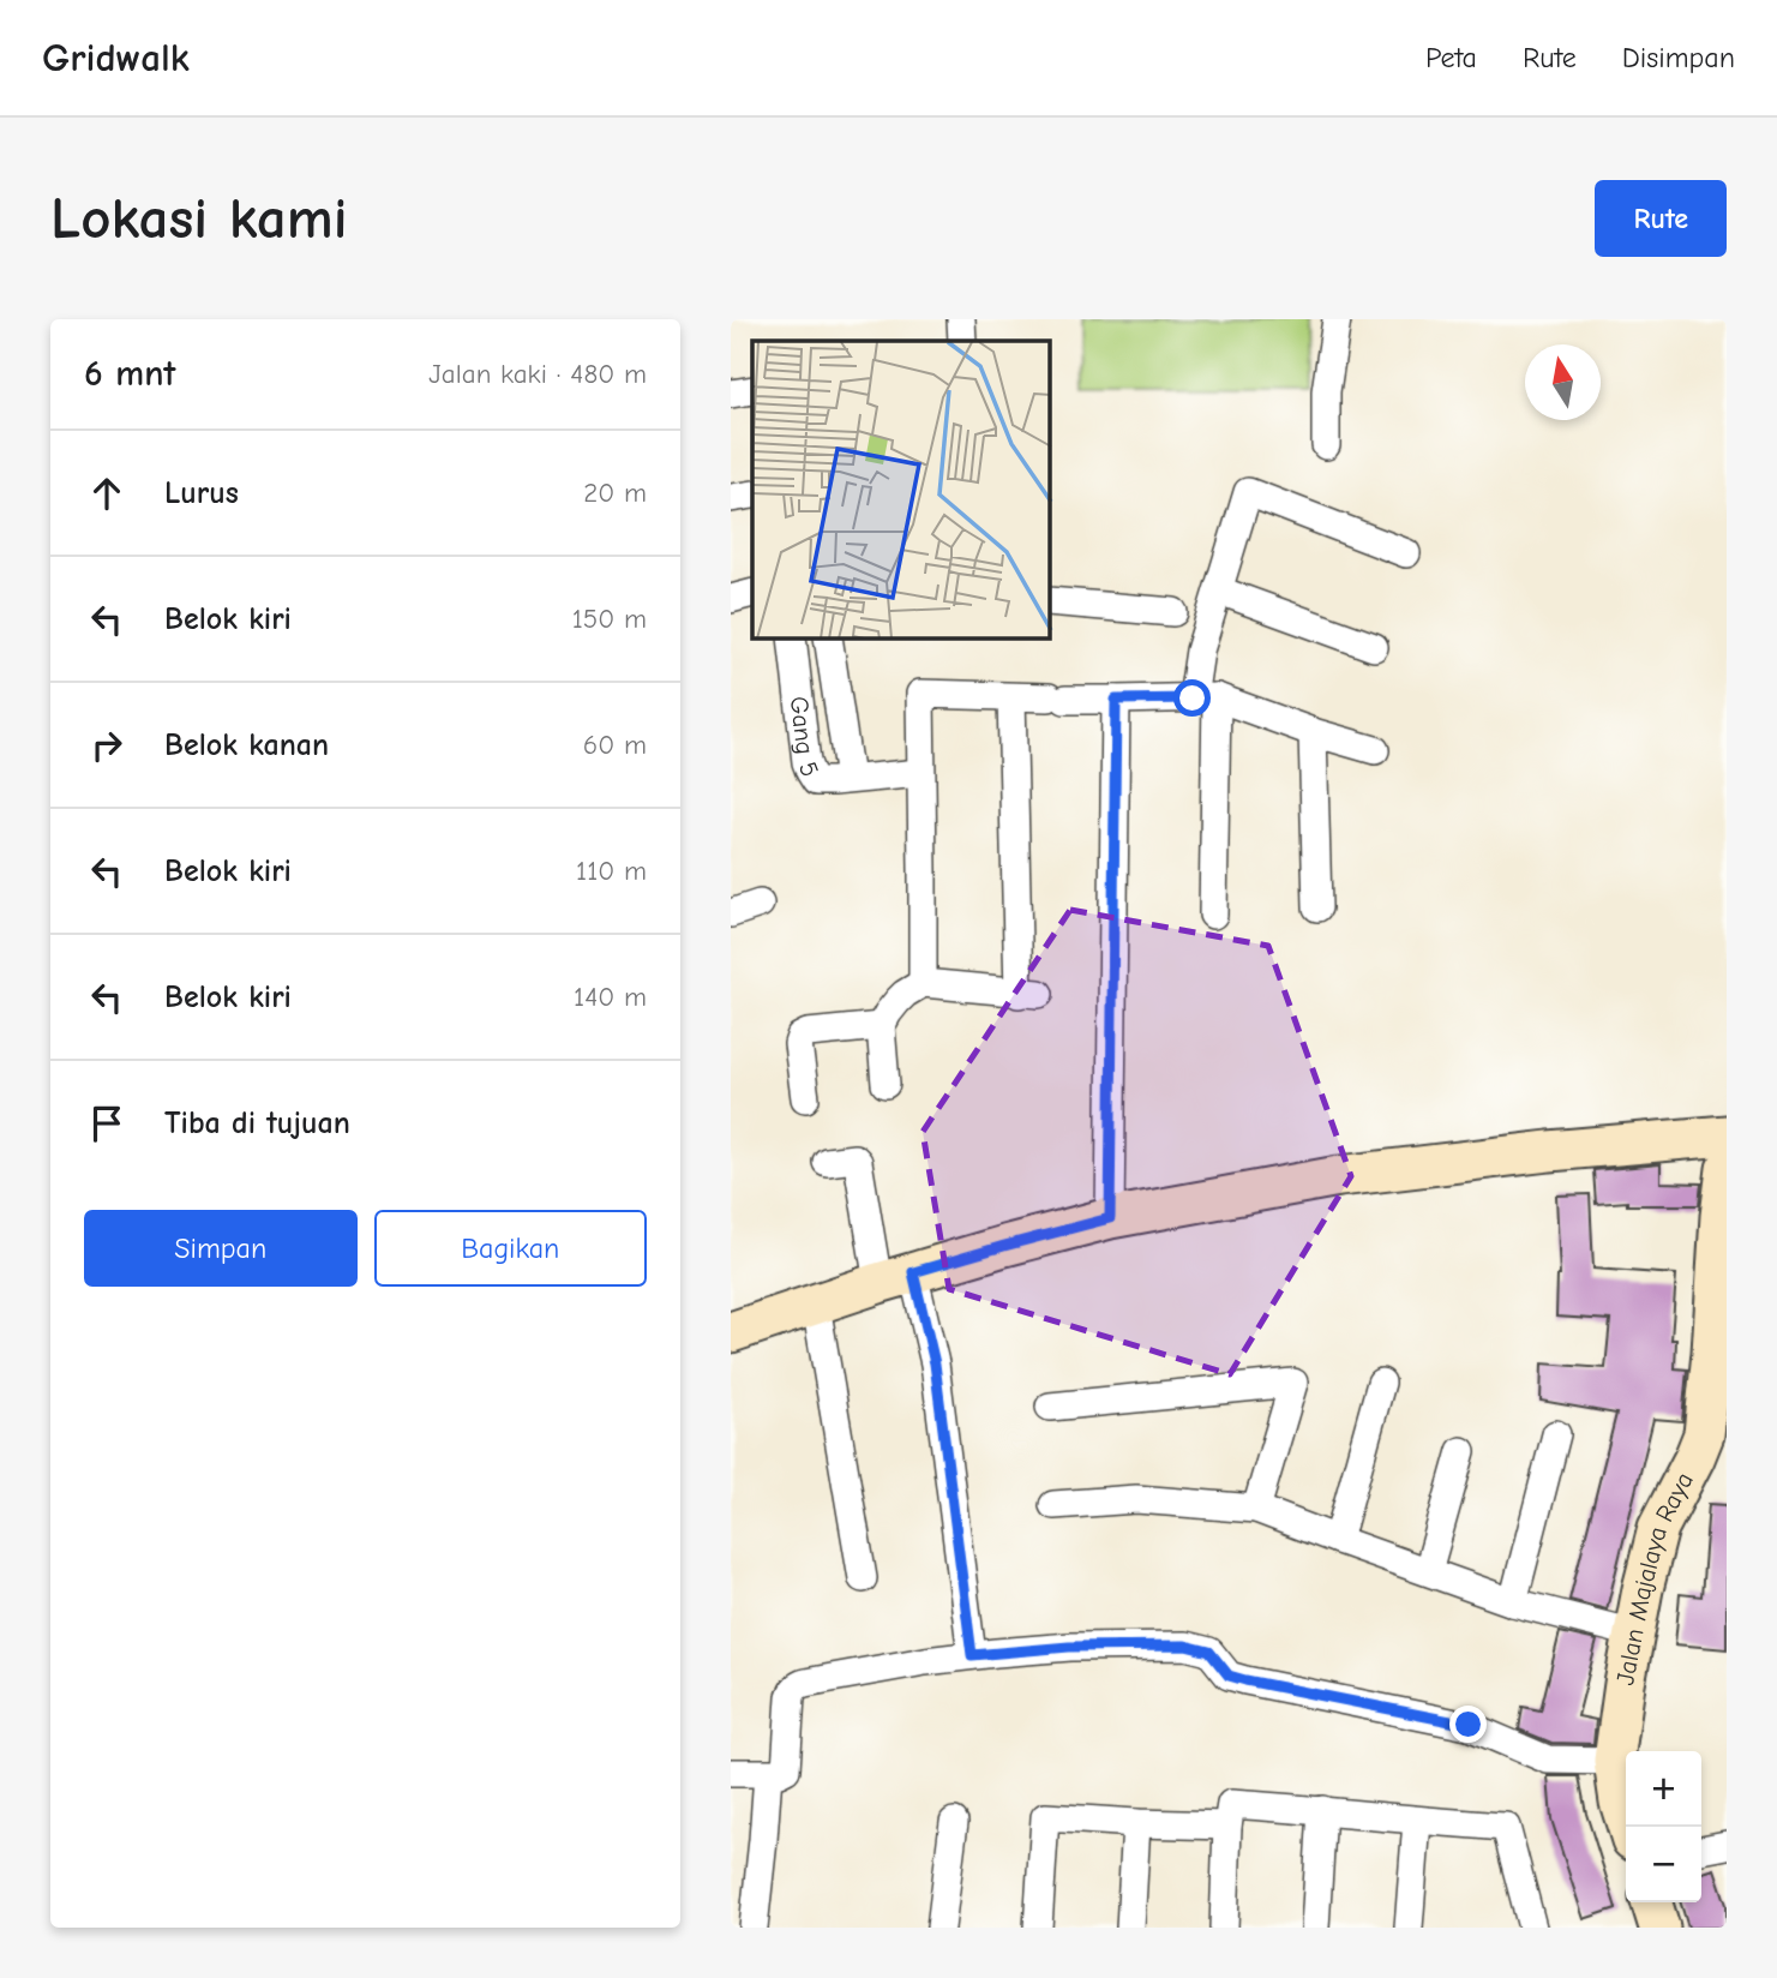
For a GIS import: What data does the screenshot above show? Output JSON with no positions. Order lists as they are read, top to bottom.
{
  "streets": {
    "street": ["Gang 5", "Jalan Majalaya Raya"]
  },
  "north": "top",
  "page": {
    "header": "Gridwalk",
    "nav": ["Peta", "Rute", "Disimpan"],
    "buttons": [
      "Rute",
      ["Simpan", "Bagikan"]
    ],
    "title": "Lokasi kami",
    "heading": ["6 mnt", "Jalan kaki · 480 m"],
    "list": [
      ["Lurus", "20 m"],
      ["Belok kiri", "150 m"],
      ["Belok kanan", "60 m"],
      ["Belok kiri", "110 m"],
      ["Belok kiri", "140 m"],
      "Tiba di tujuan"
    ],
    "map_buttons": ["+", "−"]
  }
}
